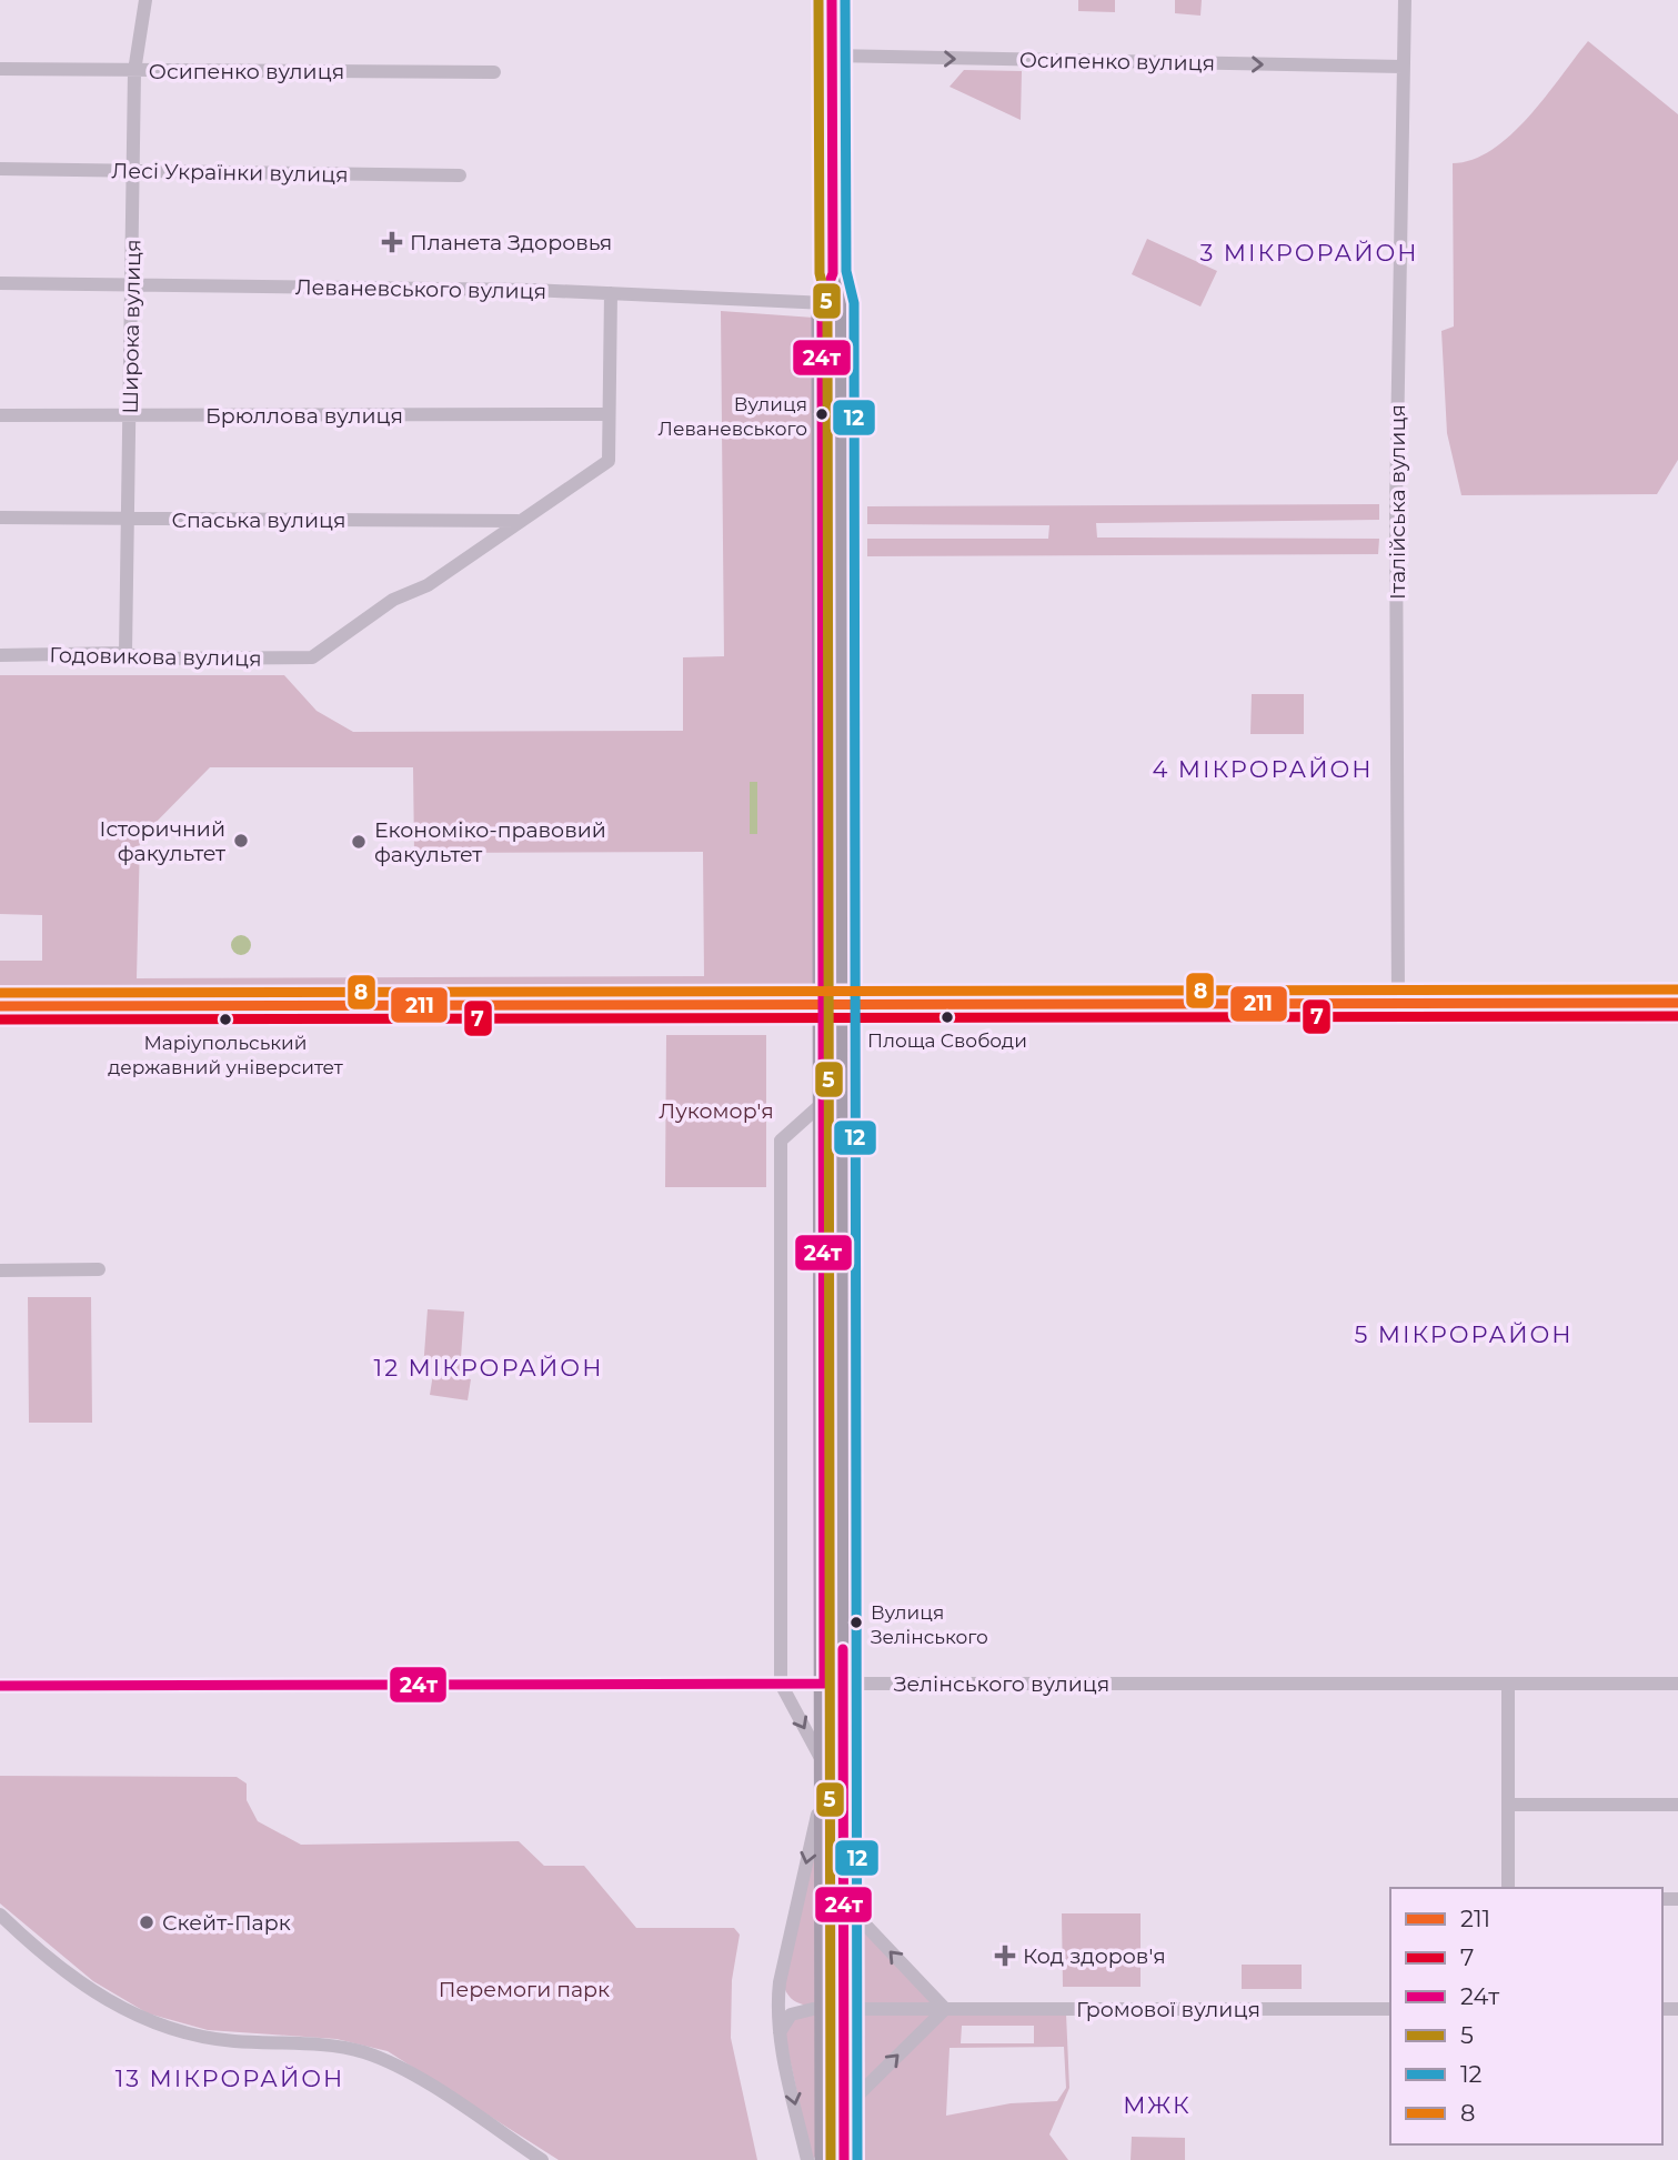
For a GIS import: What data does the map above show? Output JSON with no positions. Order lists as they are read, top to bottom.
{
  "streets": {
    "street": [
      "Осипенко вулиця",
      "Лесі Українки вулиця",
      "Леваневського вулиця",
      "Широка вулиця",
      "Брюллова вулиця",
      "Італійська вулиця",
      "Спаська вулиця",
      "Годовикова вулиця",
      "Зелінського вулиця",
      "Громової вулиця"
    ]
  },
  "crossings": [
    ["Осипенко вулиця", "Широка вулиця"],
    ["Осипенко вулиця", "Італійська вулиця"],
    ["Лесі Українки вулиця", "Широка вулиця"],
    ["Леваневського вулиця", "Широка вулиця"],
    ["Широка вулиця", "Брюллова вулиця"],
    ["Широка вулиця", "Спаська вулиця"],
    ["Широка вулиця", "Годовикова вулиця"],
    ["Спаська вулиця", "Годовикова вулиця"]
  ],
  "one_way": ["Осипенко вулиця"],
  "districts": [
    "3 МІКРОРАЙОН",
    "4 МІКРОРАЙОН",
    "5 МІКРОРАЙОН",
    "12 МІКРОРАЙОН",
    "13 МІКРОРАЙОН",
    "МЖК"
  ],
  "parks": ["Лукомор'я", "Перемоги парк"],
  "places": {
    "health": ["Планета Здоровья", "Код здоров'я"],
    "other": [
      "Вулиця Леваневського",
      "Історичний факультет",
      "Економіко-правовий факультет",
      "Площа Свободи",
      "Маріупольський державний університет",
      "Вулиця Зелінського",
      "Скейт-Парк"
    ]
  },
  "lines": [
    "transit line 24т",
    "transit line 5",
    "transit line 12",
    "transit line 8",
    "transit line 211",
    "transit line 7"
  ],
  "legend": [
    "211",
    "7",
    "24т",
    "5",
    "12",
    "8"
  ]
}
